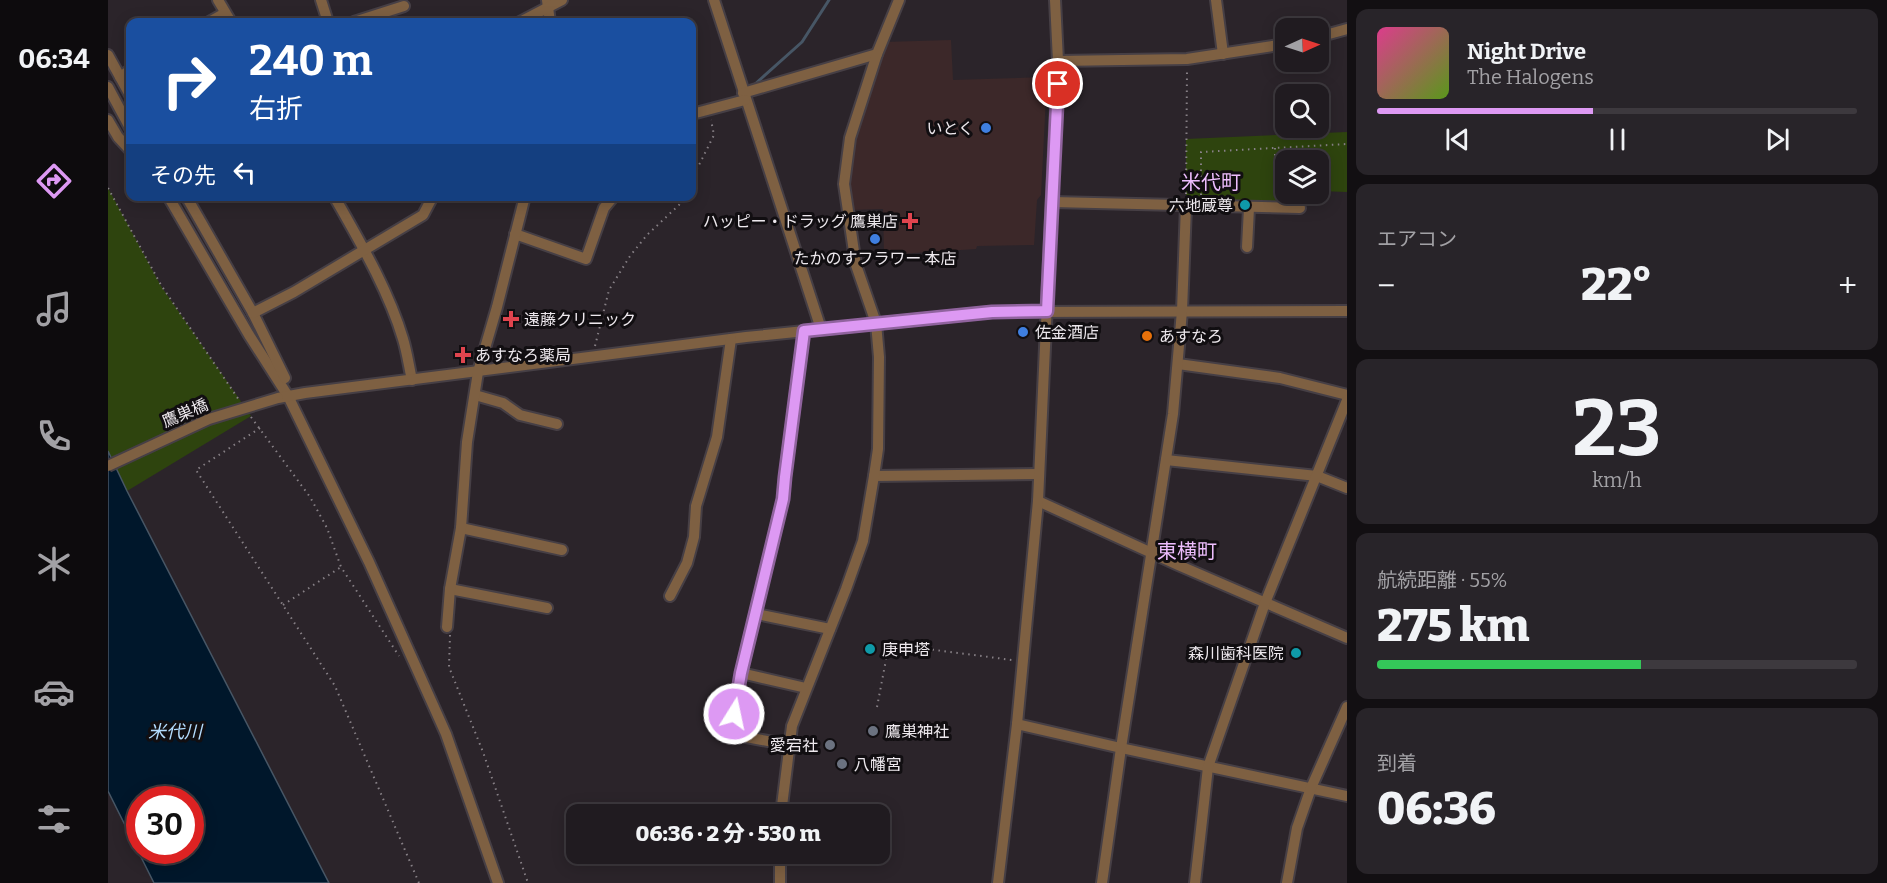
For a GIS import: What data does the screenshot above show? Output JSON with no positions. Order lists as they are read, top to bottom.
{
  "streets": {
    "street": ["鷹巣橋"]
  },
  "districts": ["米代町", "東横町"],
  "water": ["米代川"],
  "places": {
    "other": [
      "いとく",
      "六地蔵尊",
      "たかのすフラワー 本店",
      "佐金酒店",
      "あすなろ",
      "庚申塔",
      "森川歯科医院",
      "鷹巣神社",
      "愛宕社",
      "八幡宮"
    ],
    "health": ["ハッピー・ドラッグ 鷹巣店", "遠藤クリニック", "あすなろ薬局"]
  },
  "north": "right",
  "page": {
    "tabs": "06:34",
    "turn": ["240 m", "右折"],
    "song": ["Night Drive", "The Halogens"],
    "then": "その先",
    "tile": [
      "エアコン",
      ["23", "km/h"],
      ["航続距離 · 55%", "275 km"],
      ["到着", "06:36"]
    ],
    "heat": ["−", "22°", "+"],
    "limit": "30",
    "trip": "06:36 · 2 分 · 530 m"
  }
}
